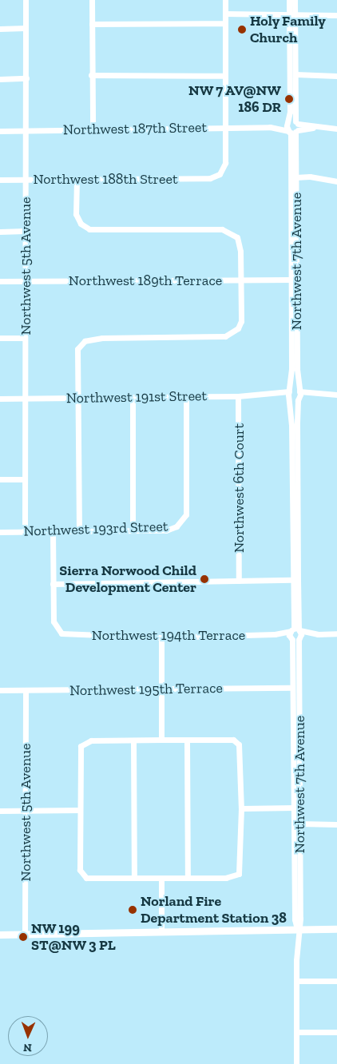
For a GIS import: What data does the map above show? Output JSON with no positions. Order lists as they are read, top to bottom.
{
  "streets": {
    "street": [
      "Northwest 187th Street",
      "Northwest 188th Street",
      "Northwest 7th Avenue",
      "Northwest 5th Avenue",
      "Northwest 189th Terrace",
      "Northwest 191st Street",
      "Northwest 6th Court",
      "Northwest 193rd Street",
      "Northwest 194th Terrace",
      "Northwest 195th Terrace"
    ]
  },
  "crossings": [
    ["Northwest 187th Street", "Northwest 188th Street"],
    ["Northwest 187th Street", "Northwest 7th Avenue"],
    ["Northwest 187th Street", "Northwest 5th Avenue"],
    ["Northwest 188th Street", "Northwest 5th Avenue"],
    ["Northwest 7th Avenue", "Northwest 189th Terrace"],
    ["Northwest 7th Avenue", "Northwest 191st Street"],
    ["Northwest 7th Avenue", "Northwest 194th Terrace"],
    ["Northwest 7th Avenue", "Northwest 195th Terrace"],
    ["Northwest 5th Avenue", "Northwest 189th Terrace"],
    ["Northwest 5th Avenue", "Northwest 191st Street"],
    ["Northwest 5th Avenue", "Northwest 193rd Street"],
    ["Northwest 5th Avenue", "Northwest 195th Terrace"],
    ["Northwest 191st Street", "Northwest 6th Court"],
    ["Northwest 191st Street", "Northwest 193rd Street"]
  ],
  "places": [
    "Holy Family Church",
    "NW 7 AV@NW 186 DR",
    "Sierra Norwood Child Development Center",
    "Norland Fire Department Station 38",
    "NW 199 ST@NW 3 PL"
  ],
  "north": "bottom"
}
